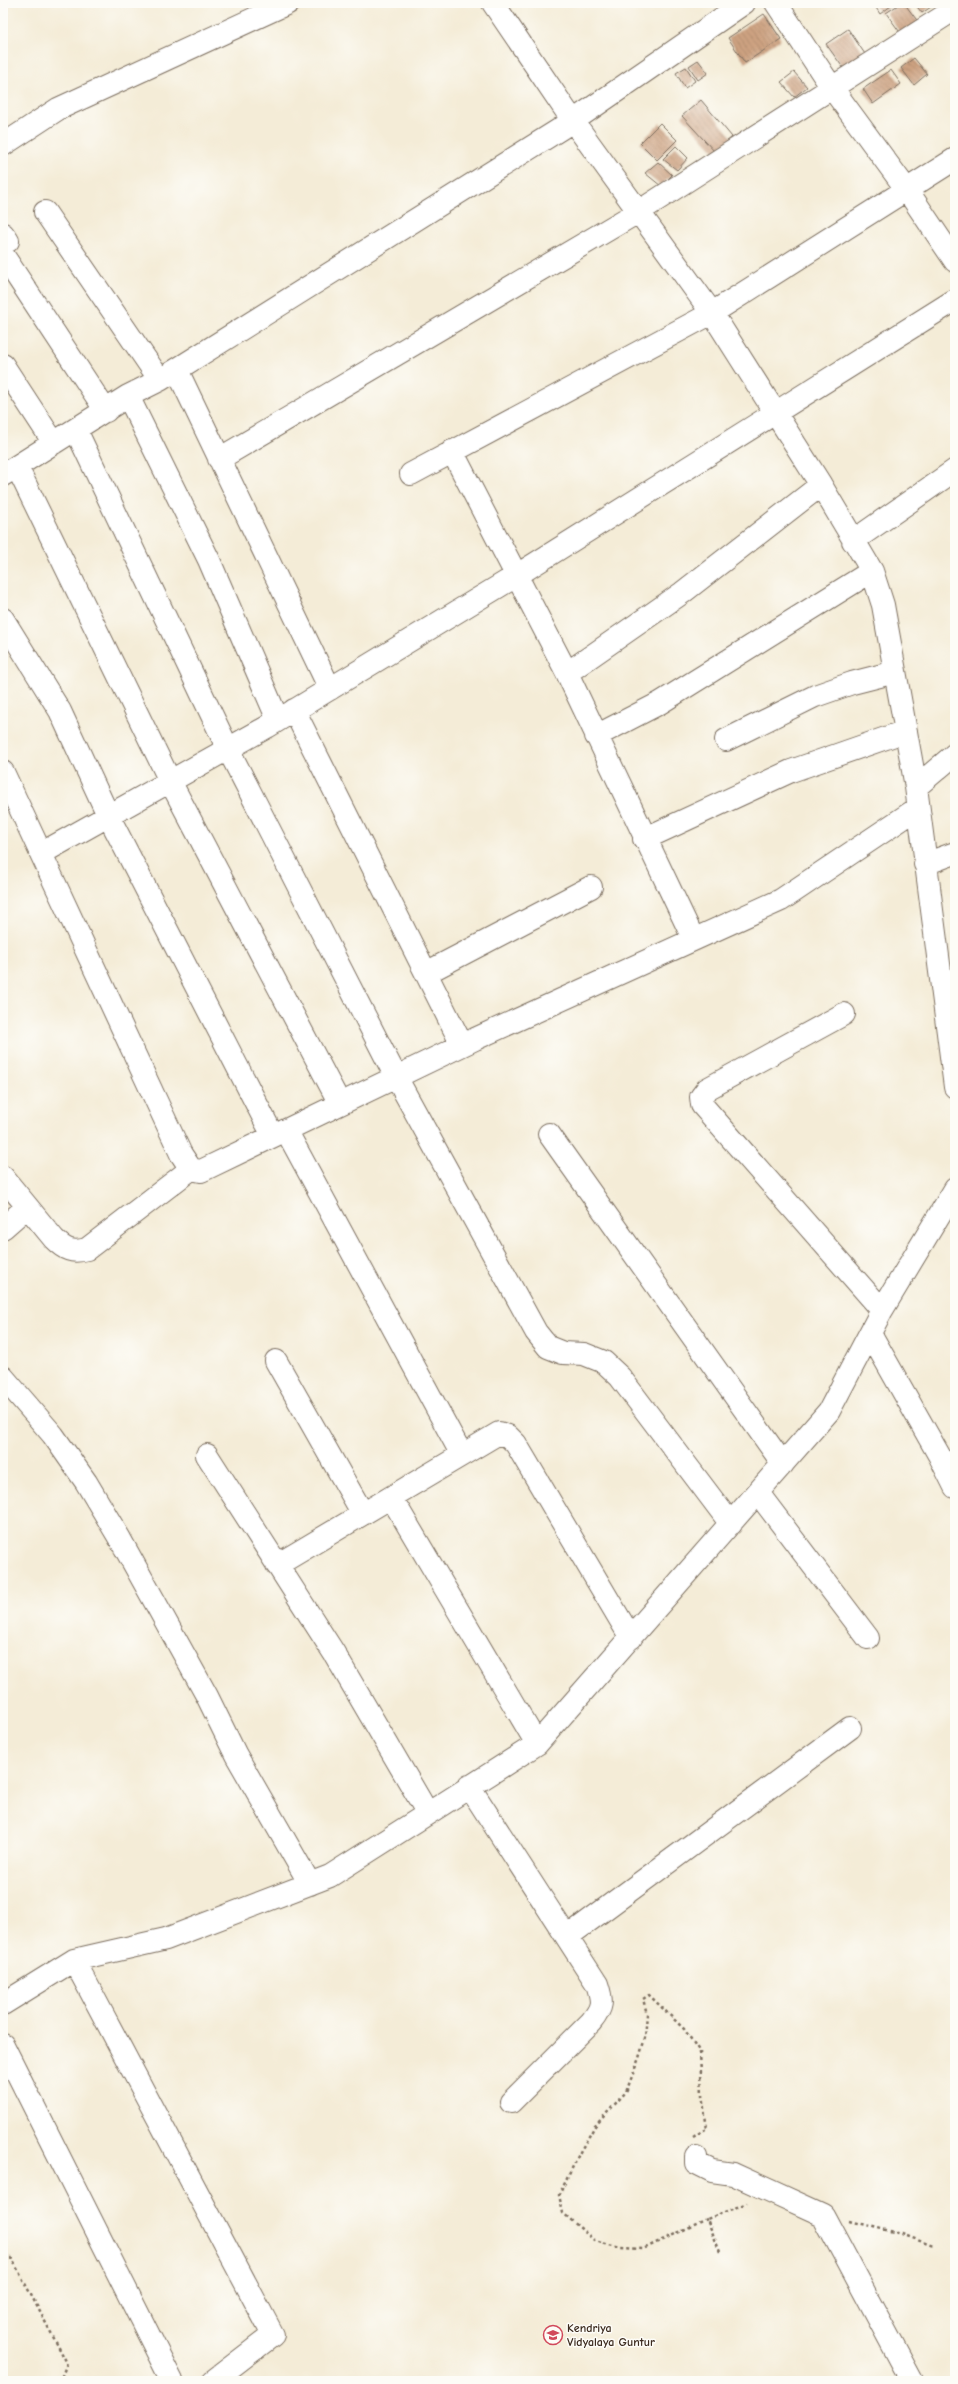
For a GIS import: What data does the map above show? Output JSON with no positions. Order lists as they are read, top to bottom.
{
  "places": {
    "school or university": ["Kendriya Vidyalaya Guntur"]
  }
}
